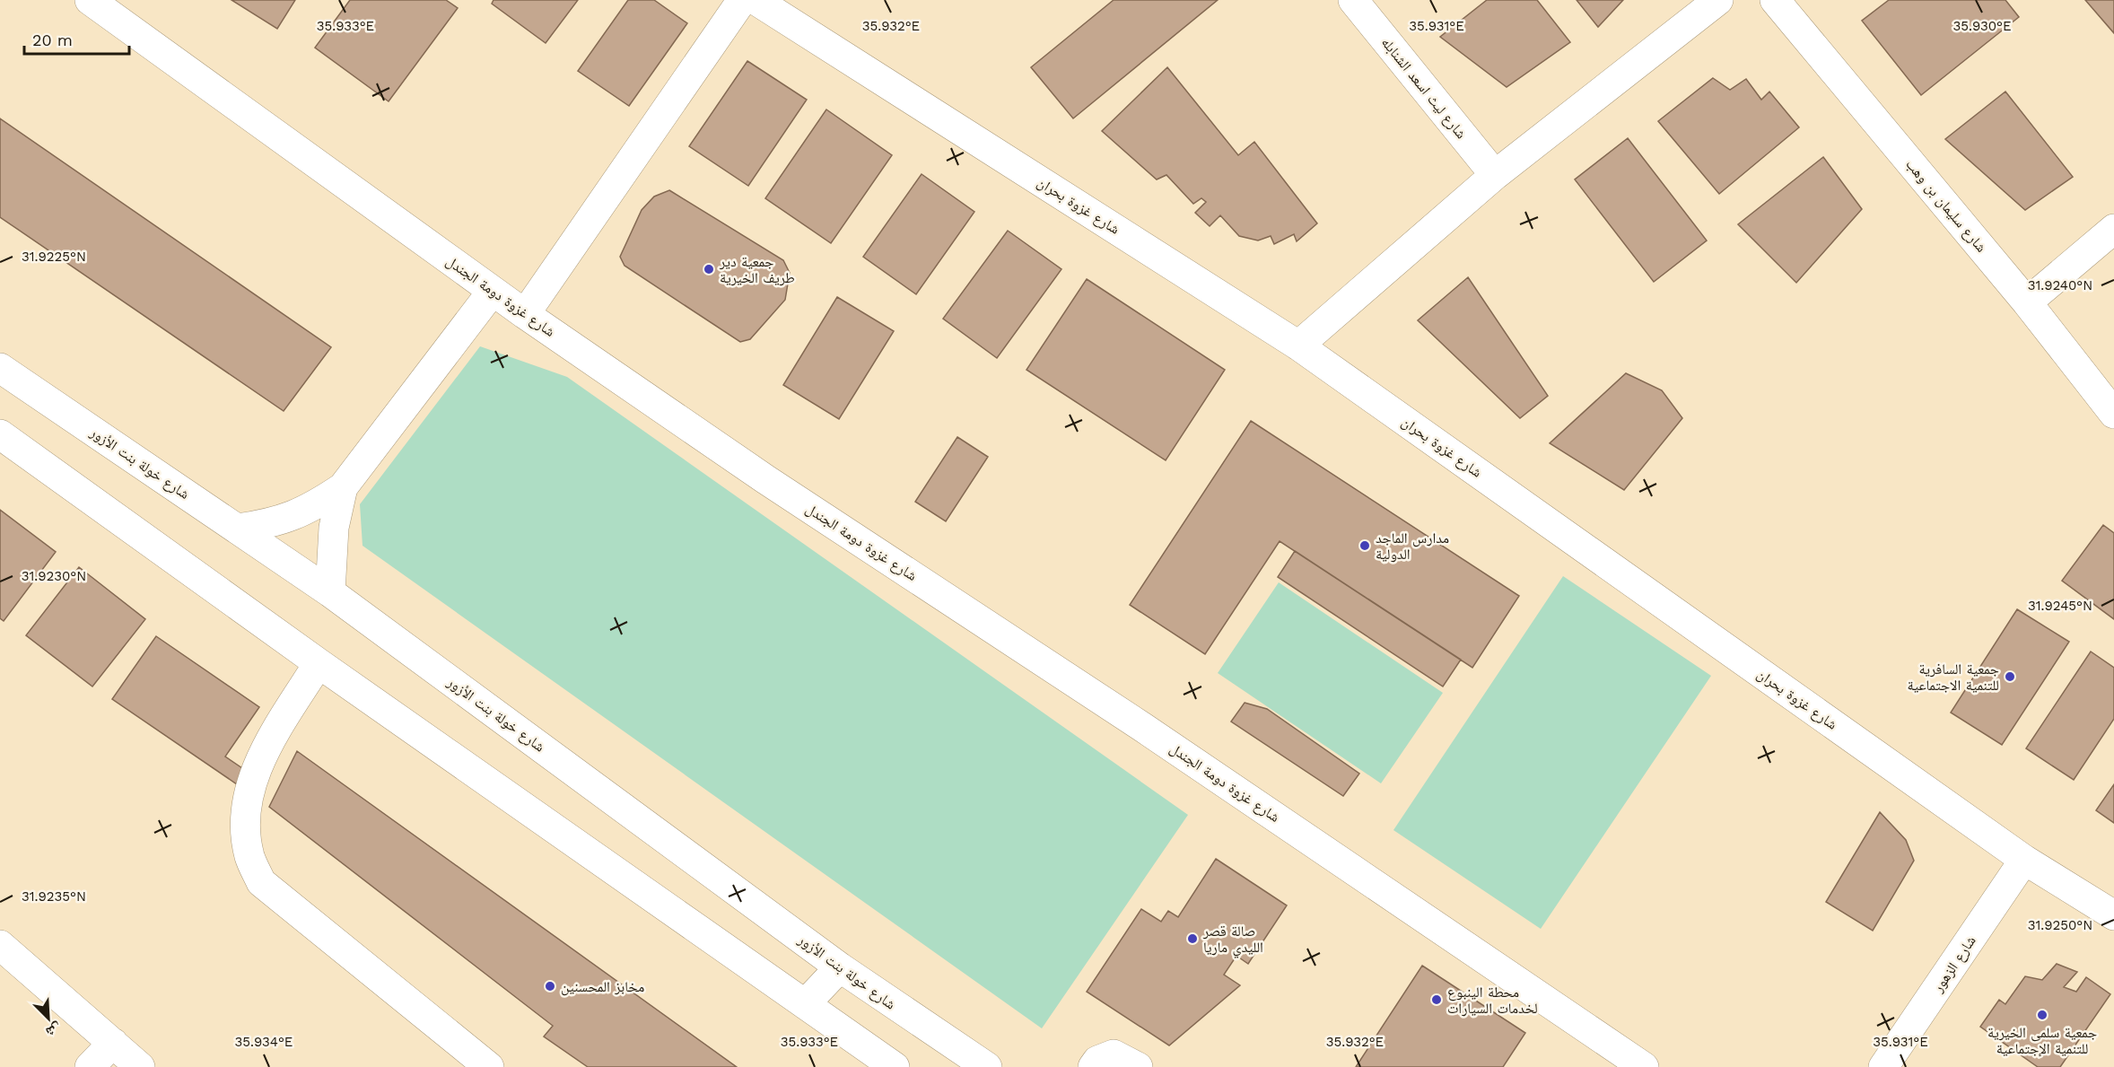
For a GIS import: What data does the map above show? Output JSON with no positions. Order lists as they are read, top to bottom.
{
  "streets": {
    "street": [
      "شارع ليث اسعد الشنابله",
      "شارع غزوة بحران",
      "شارع سليمان بن وهب",
      "شارع غزوة دومة الجندل",
      "شارع خولة بنت الأزور",
      "شارع الزهور"
    ]
  },
  "crossings": [
    ["شارع غزوة بحران", "شارع الزهور"]
  ],
  "places": [
    "جمعية دير طريف الخيرية",
    "مدارس الماجد الدولية",
    "جمعية السافرية للتنمية الاجتماعية",
    "صالة قصر الليدي ماريا",
    "مخابز المحسنين",
    "محطة الينبوع لخدمات السيارات",
    "جمعية سلمى الخيرية للتنمية الإجتماعية"
  ],
  "scale_bar": "20 m",
  "north": "bottom right",
  "coordinates": [
    "35.933°E",
    "35.932°E",
    "35.931°E",
    "35.930°E",
    "31.9225°N",
    "31.9240°N",
    "31.9230°N",
    "31.9245°N",
    "31.9235°N",
    "31.9250°N",
    "35.934°E"
  ]
}
